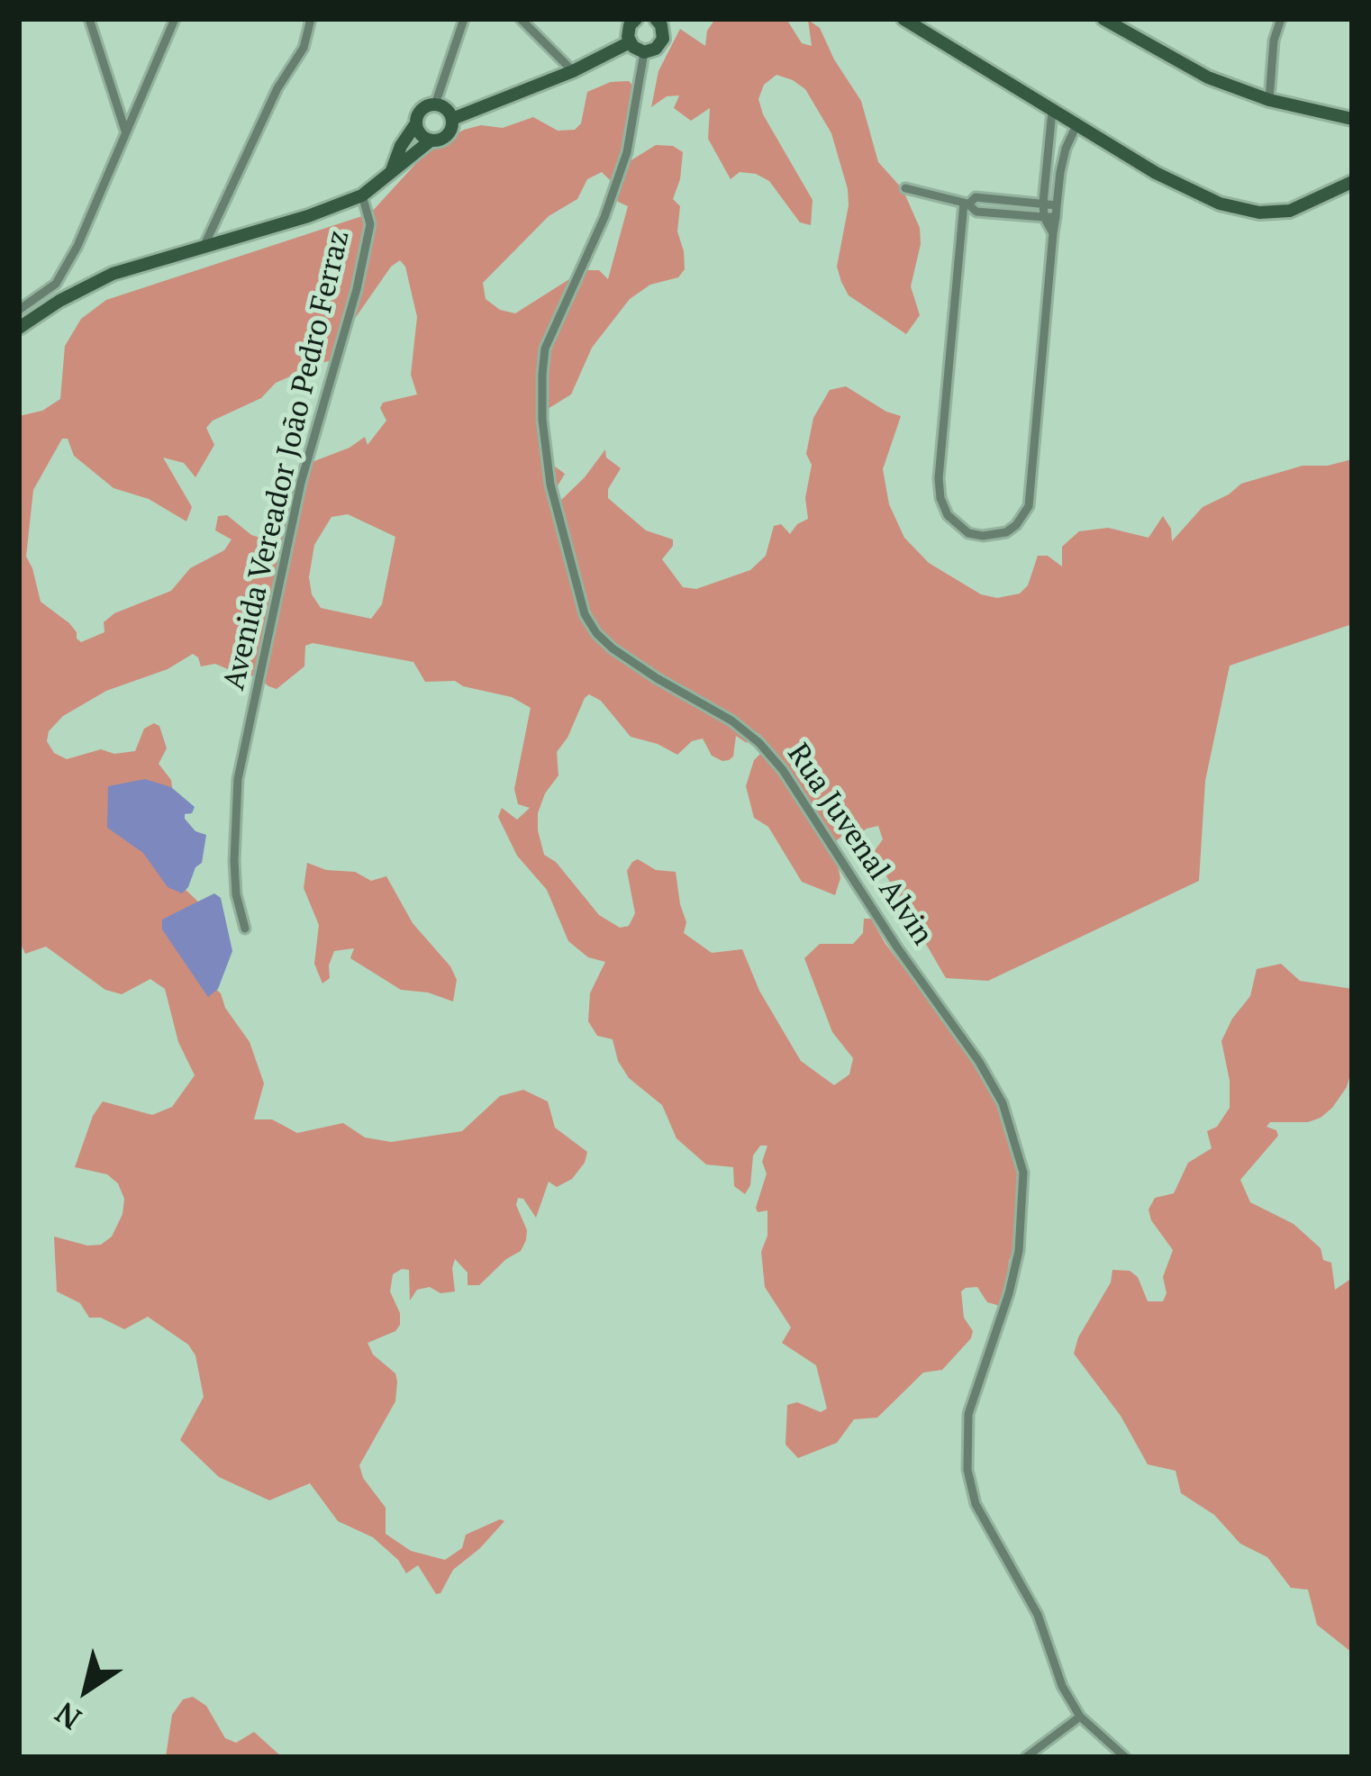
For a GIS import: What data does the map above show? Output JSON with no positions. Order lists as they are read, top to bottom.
{
  "streets": {
    "main road": ["Avenida Vereador João Pedro Ferraz"],
    "street": ["Rua Juvenal Alvin"]
  },
  "north": "bottom left"
}
